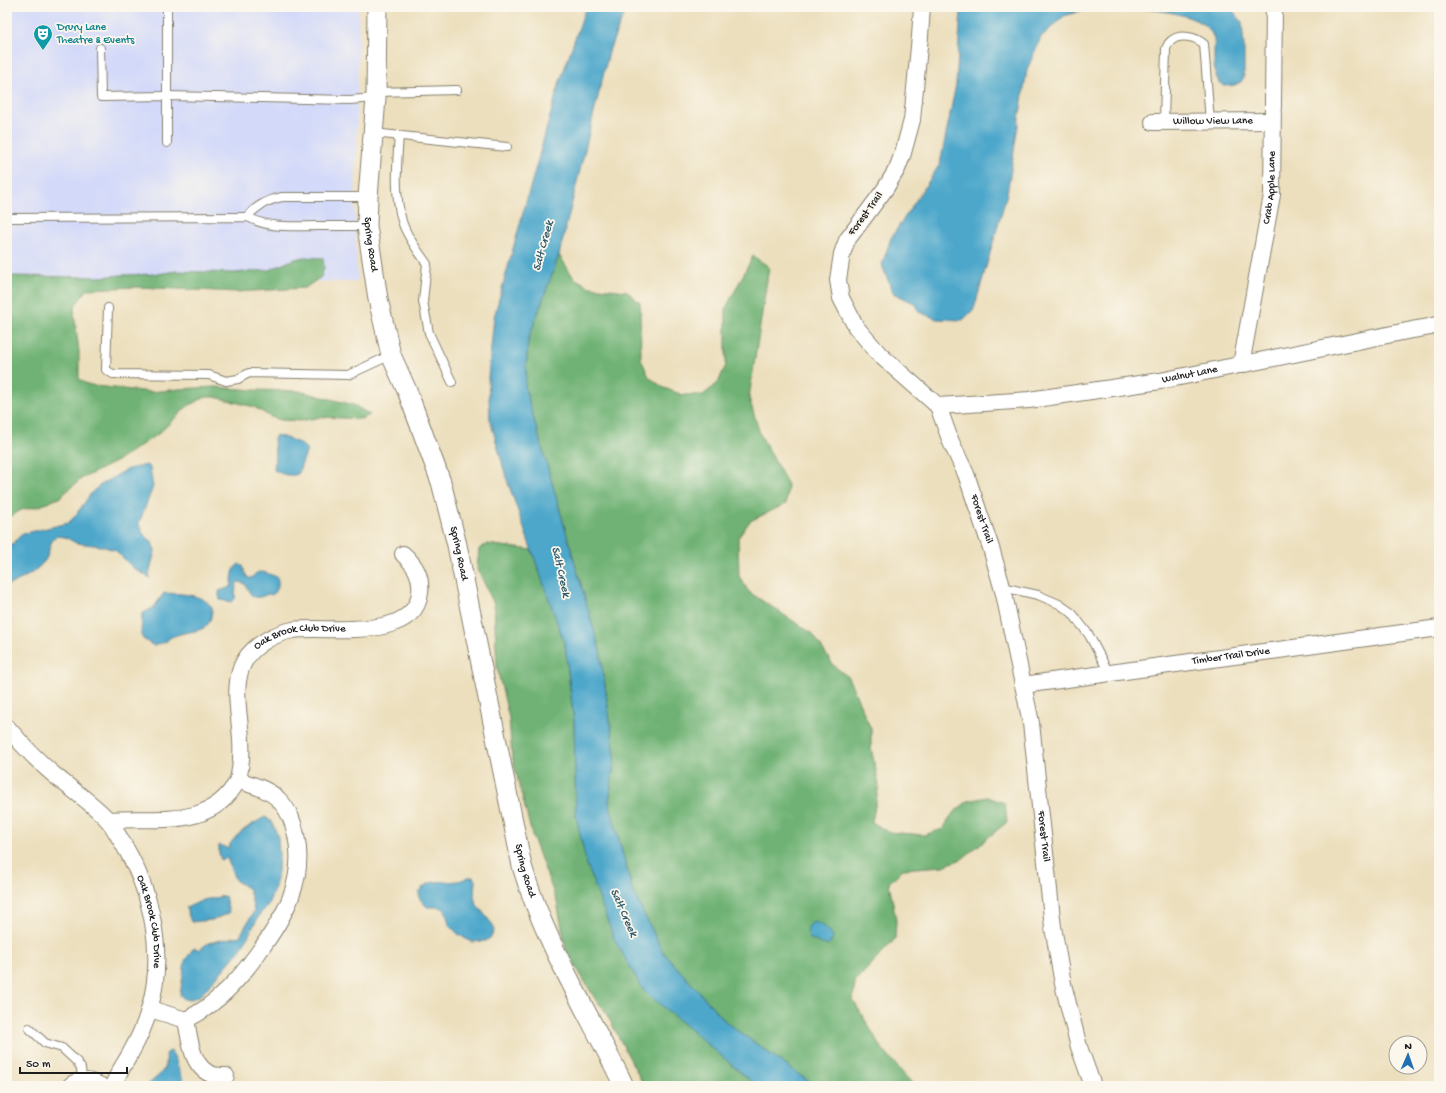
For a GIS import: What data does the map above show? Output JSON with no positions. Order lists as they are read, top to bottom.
{
  "streets": {
    "street": [
      "Willow View Lane",
      "Crab Apple Lane",
      "Forest Trail",
      "Spring Road",
      "Walnut Lane",
      "Oak Brook Club Drive",
      "Timber Trail Drive"
    ]
  },
  "crossings": [
    ["Willow View Lane", "Crab Apple Lane"],
    ["Crab Apple Lane", "Walnut Lane"],
    ["Forest Trail", "Walnut Lane"],
    ["Forest Trail", "Timber Trail Drive"]
  ],
  "water": ["Salt Creek"],
  "places": {
    "theatre": ["Drury Lane Theatre & Events"]
  },
  "scale_bar": "50 m",
  "north": "top"
}
